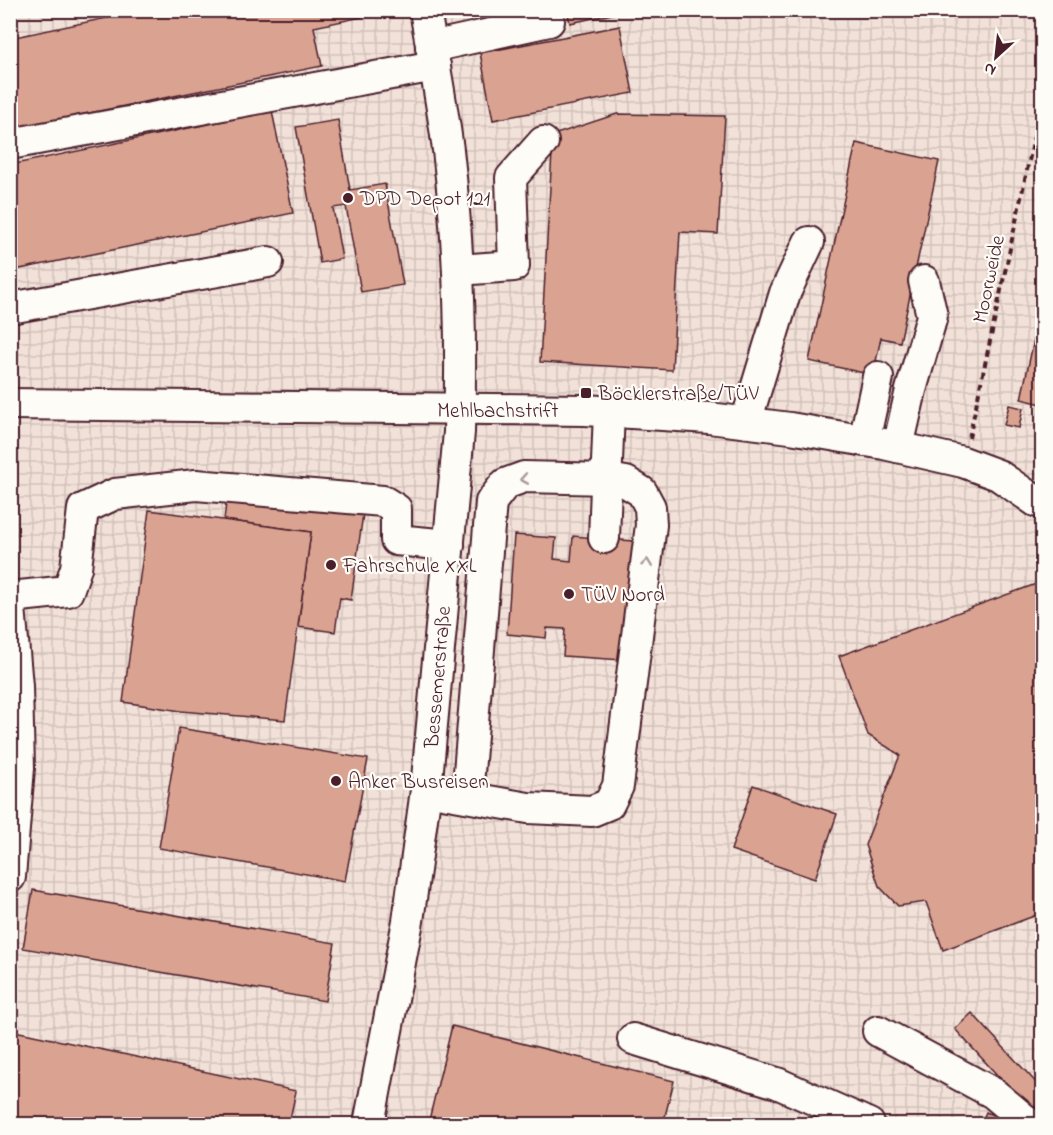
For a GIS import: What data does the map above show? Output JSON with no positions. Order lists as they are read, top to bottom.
{
  "streets": {
    "street": ["Mehlbachstrift", "Bessemerstraße"],
    "path": ["Moorweide"]
  },
  "crossings": [
    ["Moorweide", "Mehlbachstrift"],
    ["Mehlbachstrift", "Bessemerstraße"]
  ],
  "places": {
    "other": [
      "DPD Depot 121",
      "Fahrschule XXL",
      "TÜV Nord",
      "Anker Busreisen"
    ],
    "transit": ["Böcklerstraße/TÜV"]
  },
  "north": "bottom left"
}
